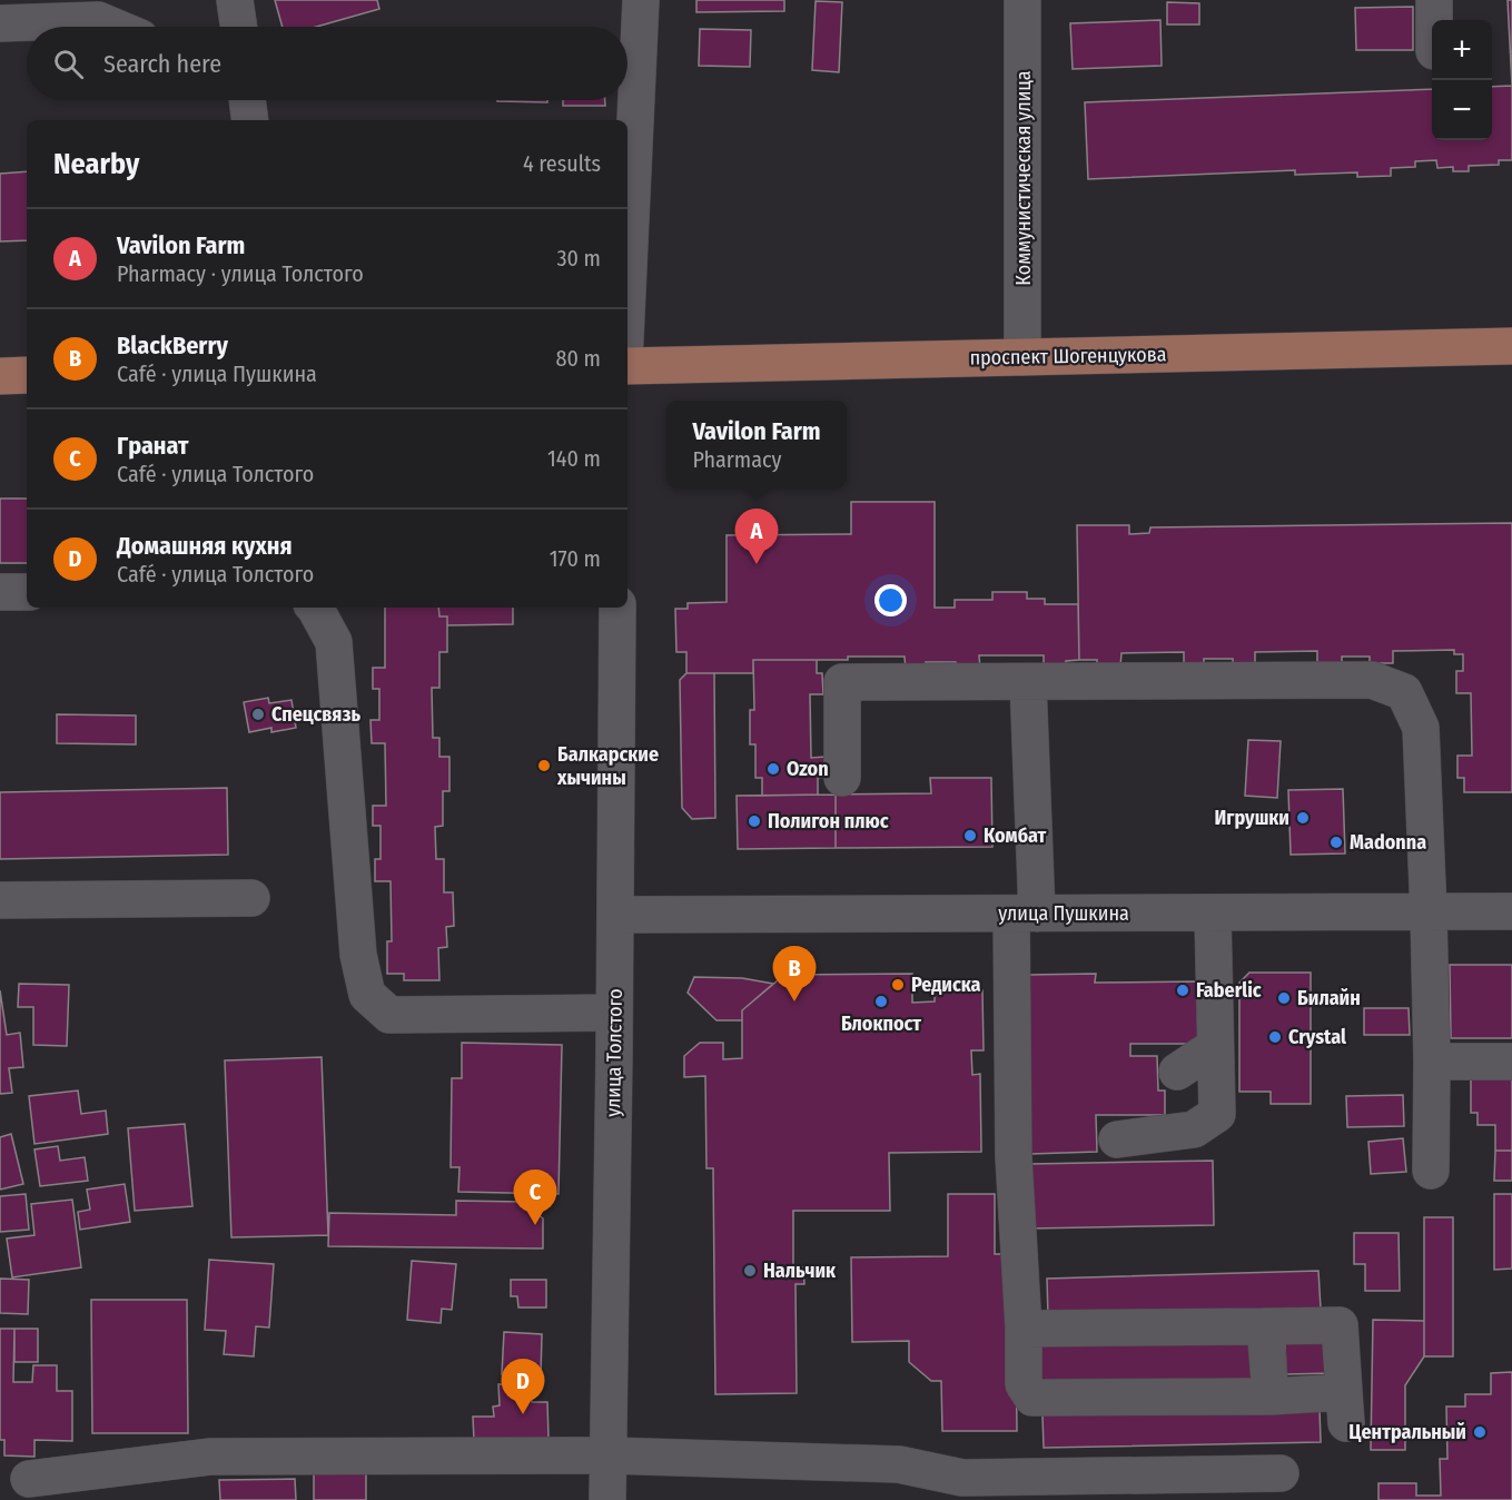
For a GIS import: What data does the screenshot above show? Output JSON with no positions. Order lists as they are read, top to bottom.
{
  "streets": {
    "main road": ["проспект Шогенцукова"],
    "street": ["Коммунистическая улица", "улица Пушкина", "улица Толстого"]
  },
  "crossings": [
    ["Коммунистическая улица", "проспект Шогенцукова"],
    ["улица Пушкина", "улица Толстого"]
  ],
  "places": [
    "Спецсвязь",
    "Балкарские хычины",
    "Ozon",
    "Игрушки",
    "Полигон плюс",
    "Комбат",
    "Madonna",
    "Редиска",
    "Faberlic",
    "Билайн",
    "Блокпост",
    "Crystal",
    "Нальчик",
    "Центральный"
  ],
  "page": {
    "map_buttons": ["+", "−"],
    "search": "Search here",
    "heading": ["Nearby", "4 results"],
    "list": [
      {
        "mark": "A",
        "name": "Vavilon Farm",
        "note": "Pharmacy · улица Толстого",
        "value": "30 m"
      },
      {
        "mark": "B",
        "name": "BlackBerry",
        "note": "Café · улица Пушкина",
        "value": "80 m"
      },
      {
        "mark": "C",
        "name": "Гранат",
        "note": "Café · улица Толстого",
        "value": "140 m"
      },
      {
        "mark": "D",
        "name": "Домашняя кухня",
        "note": "Café · улица Толстого",
        "value": "170 m"
      }
    ],
    "popup": ["Vavilon Farm", "Pharmacy"],
    "pins": [
      "A",
      "B",
      "C",
      "D"
    ]
  }
}
